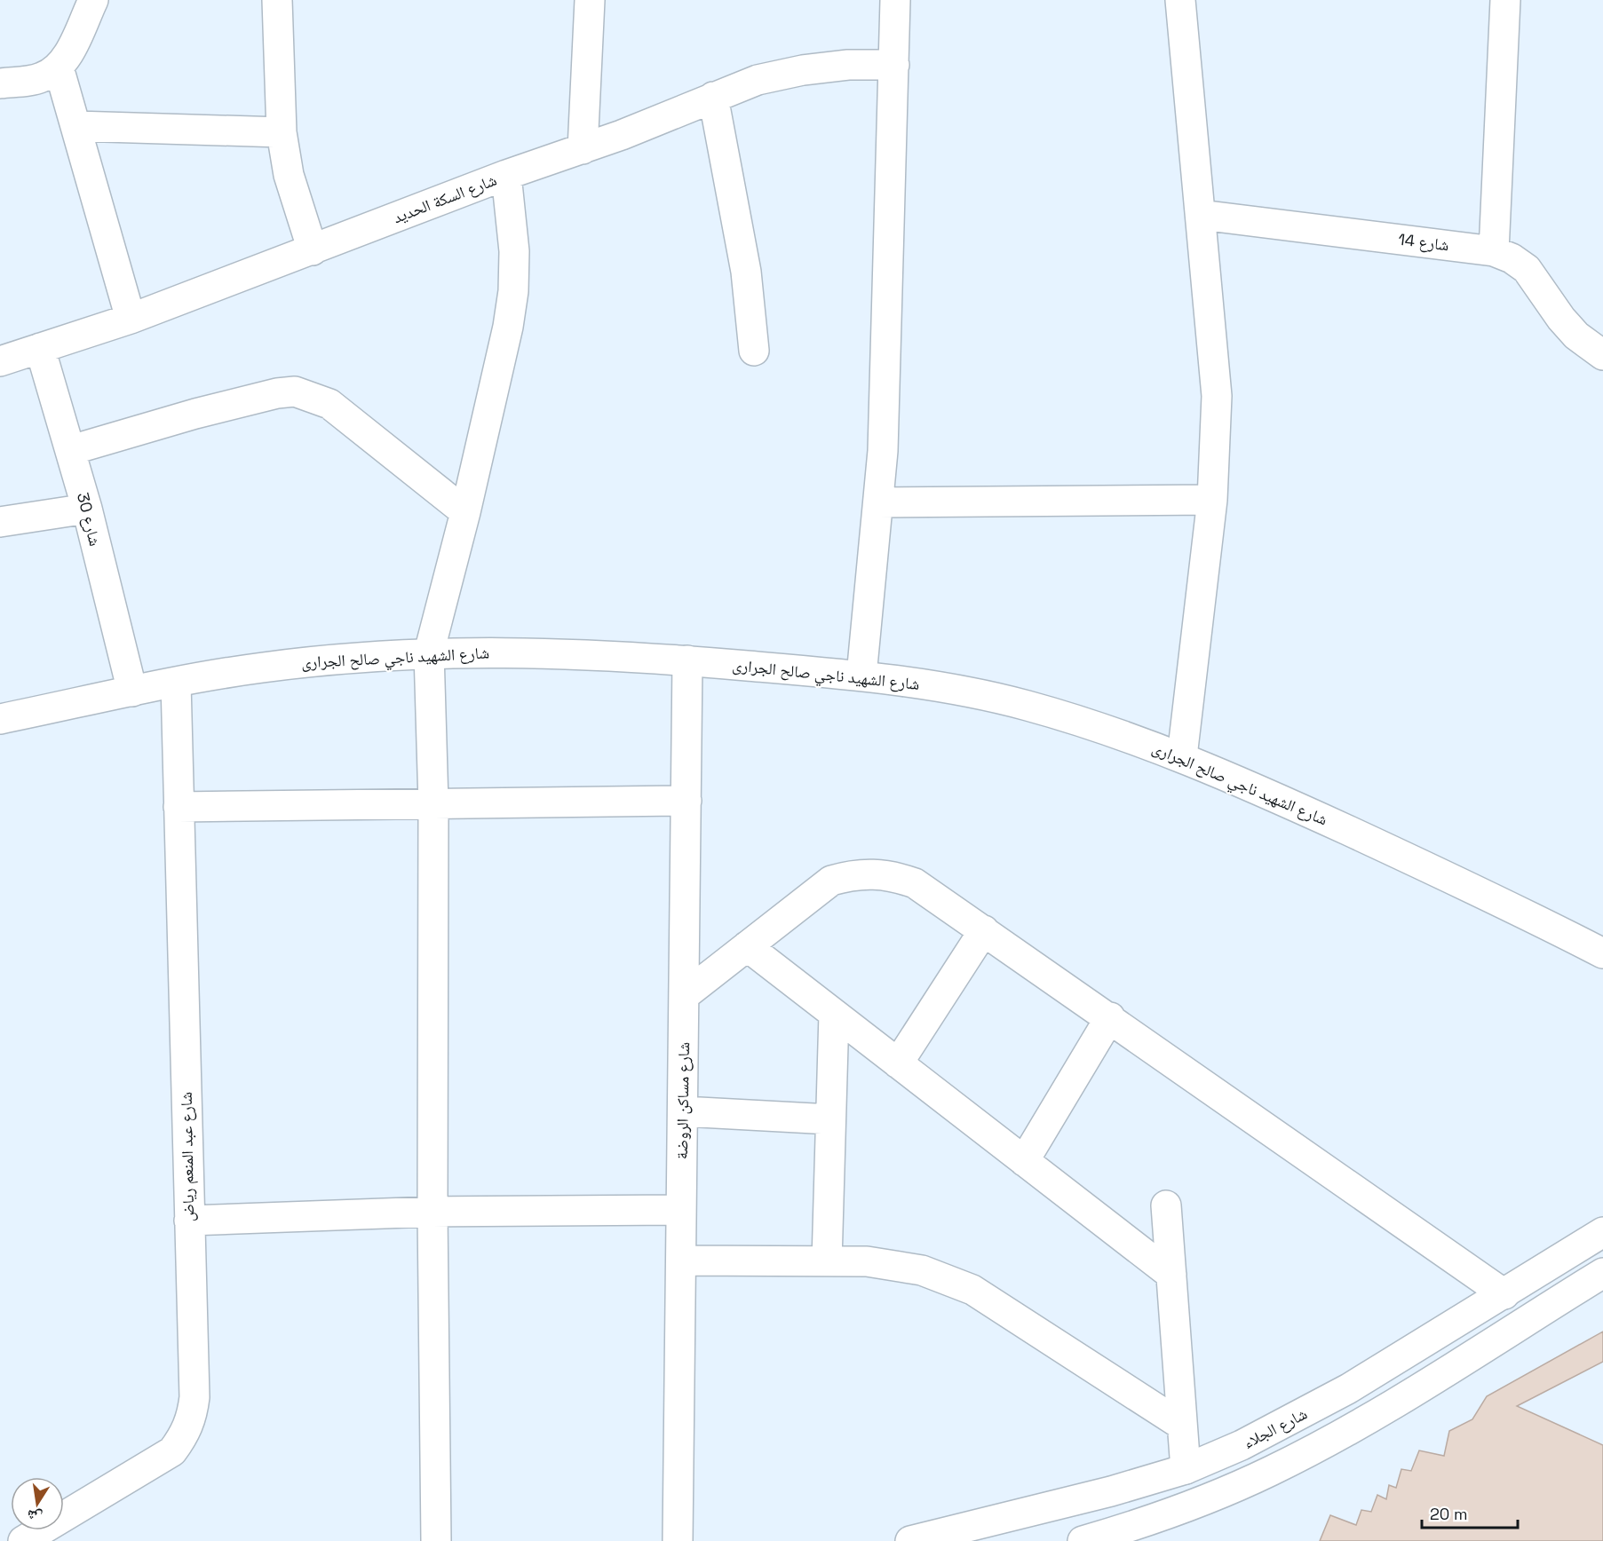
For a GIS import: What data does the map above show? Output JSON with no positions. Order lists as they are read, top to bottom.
{
  "streets": {
    "street": [
      "شارع السكة الحديد",
      "شارع 14",
      "شارع 30",
      "شارع الشهيد ناجي صالح الجرارى",
      "شارع مساكن الروضة",
      "شارع عبد المنعم رياض",
      "شارع الجلاء"
    ]
  },
  "crossings": [
    ["شارع السكة الحديد", "شارع 30"],
    ["شارع 30", "شارع الشهيد ناجي صالح الجرارى"],
    ["شارع الشهيد ناجي صالح الجرارى", "شارع مساكن الروضة"],
    ["شارع الشهيد ناجي صالح الجرارى", "شارع عبد المنعم رياض"]
  ],
  "scale_bar": "20 m",
  "north": "bottom"
}
